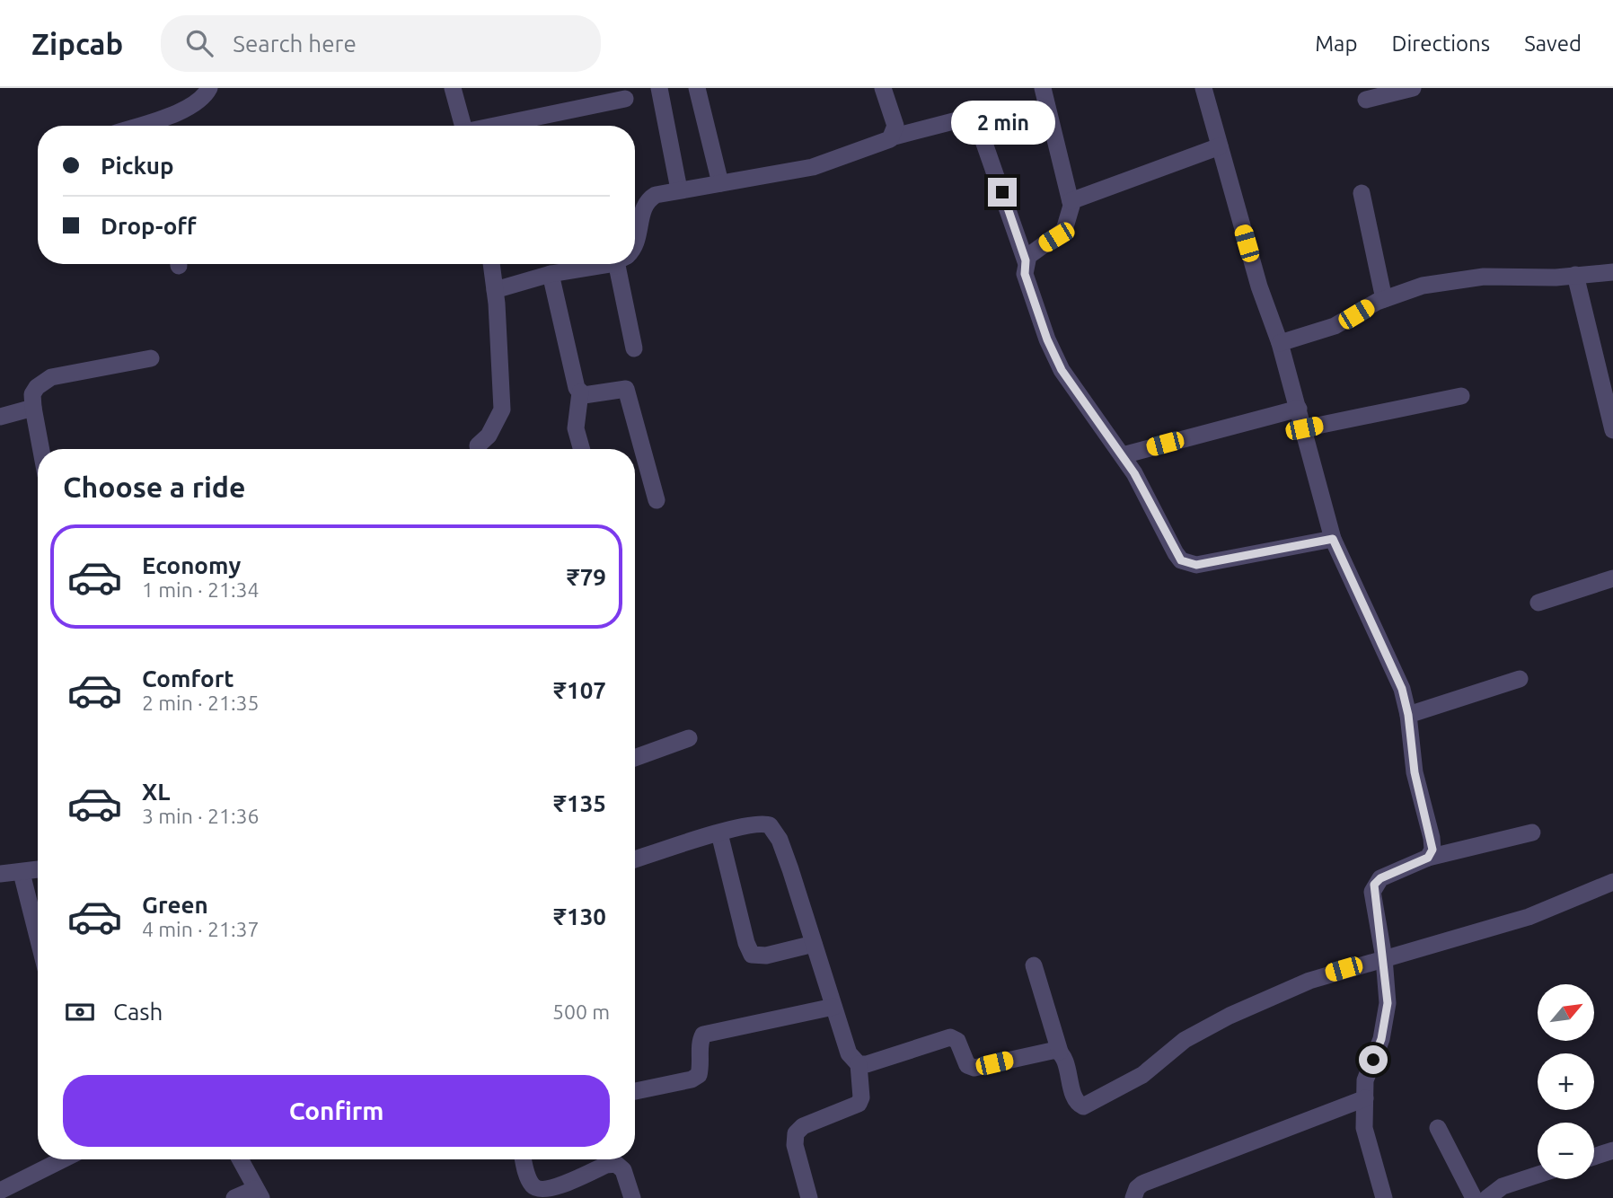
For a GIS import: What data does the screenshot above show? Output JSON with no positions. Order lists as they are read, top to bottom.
{
  "north": "top right",
  "page": {
    "header": "Zipcab",
    "search": "Search here",
    "nav": ["Map", "Directions", "Saved"],
    "bubble": "2 min",
    "banner": ["Pickup", "Drop-off"],
    "heading": "Choose a ride",
    "list": [
      {
        "name": "Economy",
        "note": "1 min · 21:34",
        "value": "₹79"
      },
      {
        "name": "Comfort",
        "note": "2 min · 21:35",
        "value": "₹107"
      },
      {
        "name": "XL",
        "note": "3 min · 21:36",
        "value": "₹135"
      },
      {
        "name": "Green",
        "note": "4 min · 21:37",
        "value": "₹130"
      }
    ],
    "pay": ["Cash", "500 m"],
    "map_buttons": ["+", "−"],
    "buttons": "Confirm"
  }
}
